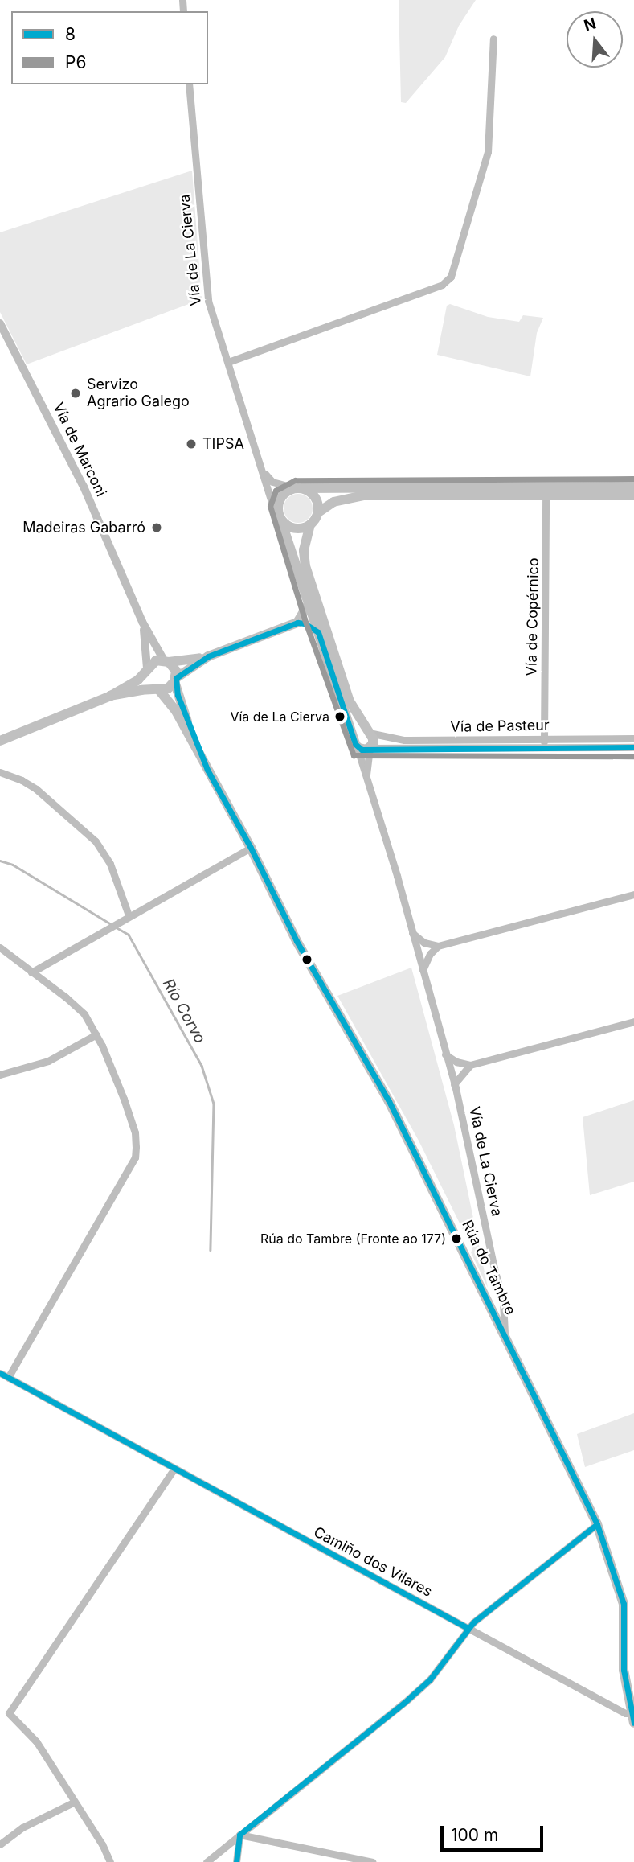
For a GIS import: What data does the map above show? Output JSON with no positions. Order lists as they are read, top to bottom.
{
  "streets": {
    "main road": ["Vía de La Cierva", "Rúa do Tambre"],
    "street": [
      "Vía de Marconi",
      "Vía de Copérnico",
      "Vía de Pasteur",
      "Camiño dos Vilares"
    ]
  },
  "crossings": [
    ["Vía de La Cierva", "Vía de Pasteur"],
    ["Vía de La Cierva", "Rúa do Tambre"],
    ["Vía de Copérnico", "Vía de Pasteur"],
    ["Rúa do Tambre", "Camiño dos Vilares"]
  ],
  "water": ["Río Corvo"],
  "places": [
    "Servizo Agrario Galego",
    "TIPSA",
    "Madeiras Gabarró",
    "Vía de La Cierva",
    "Rúa do Tambre (Fronte ao 177)"
  ],
  "lines": ["transit line P6", "transit line 8"],
  "legend": ["8", "P6"],
  "scale_bar": "100 m",
  "north": "top"
}
